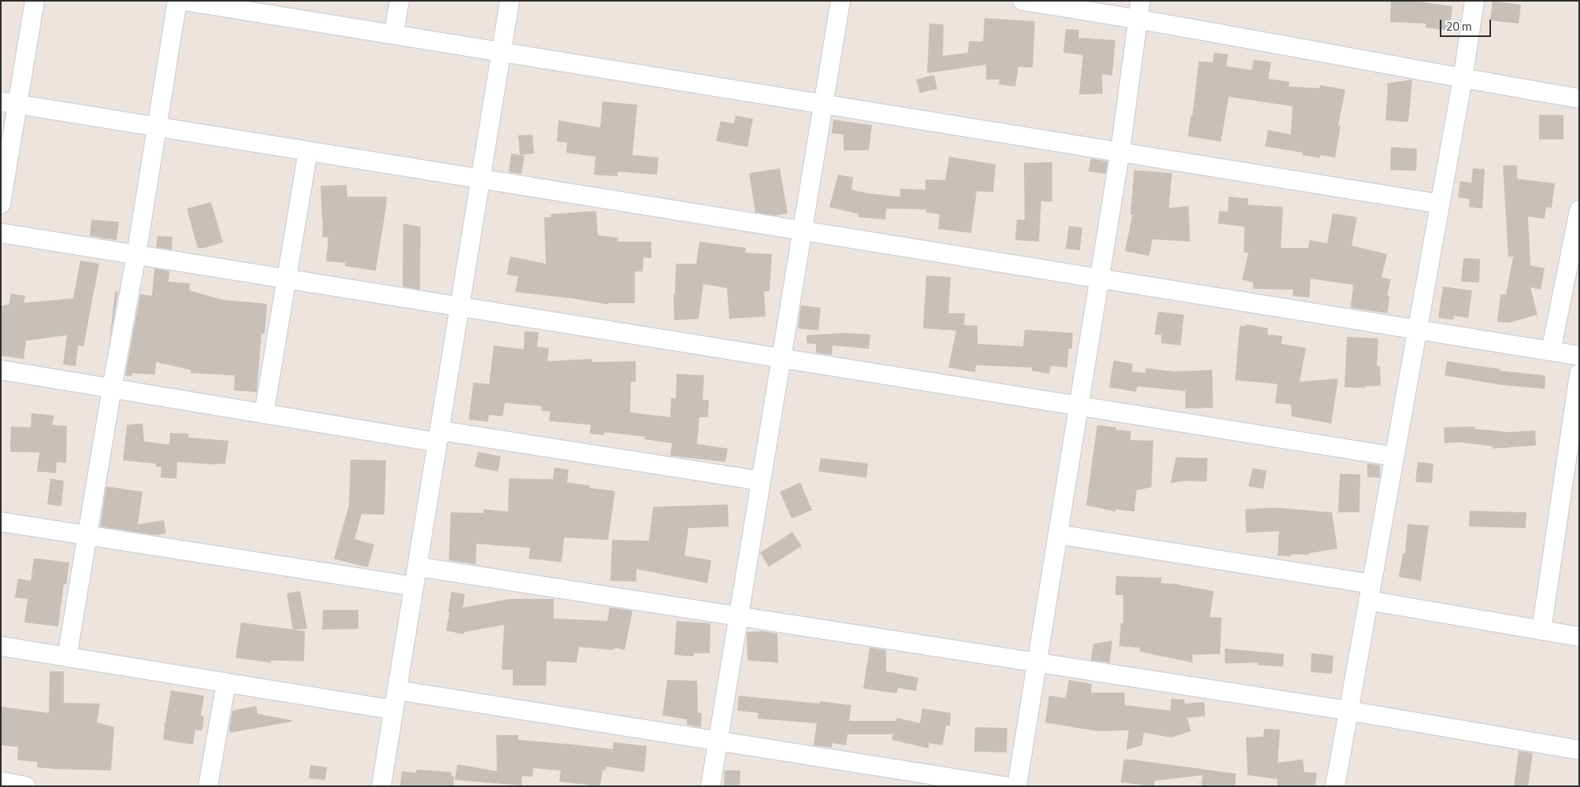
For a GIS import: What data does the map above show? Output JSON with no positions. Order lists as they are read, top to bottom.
{
  "scale_bar": "20 m"
}
